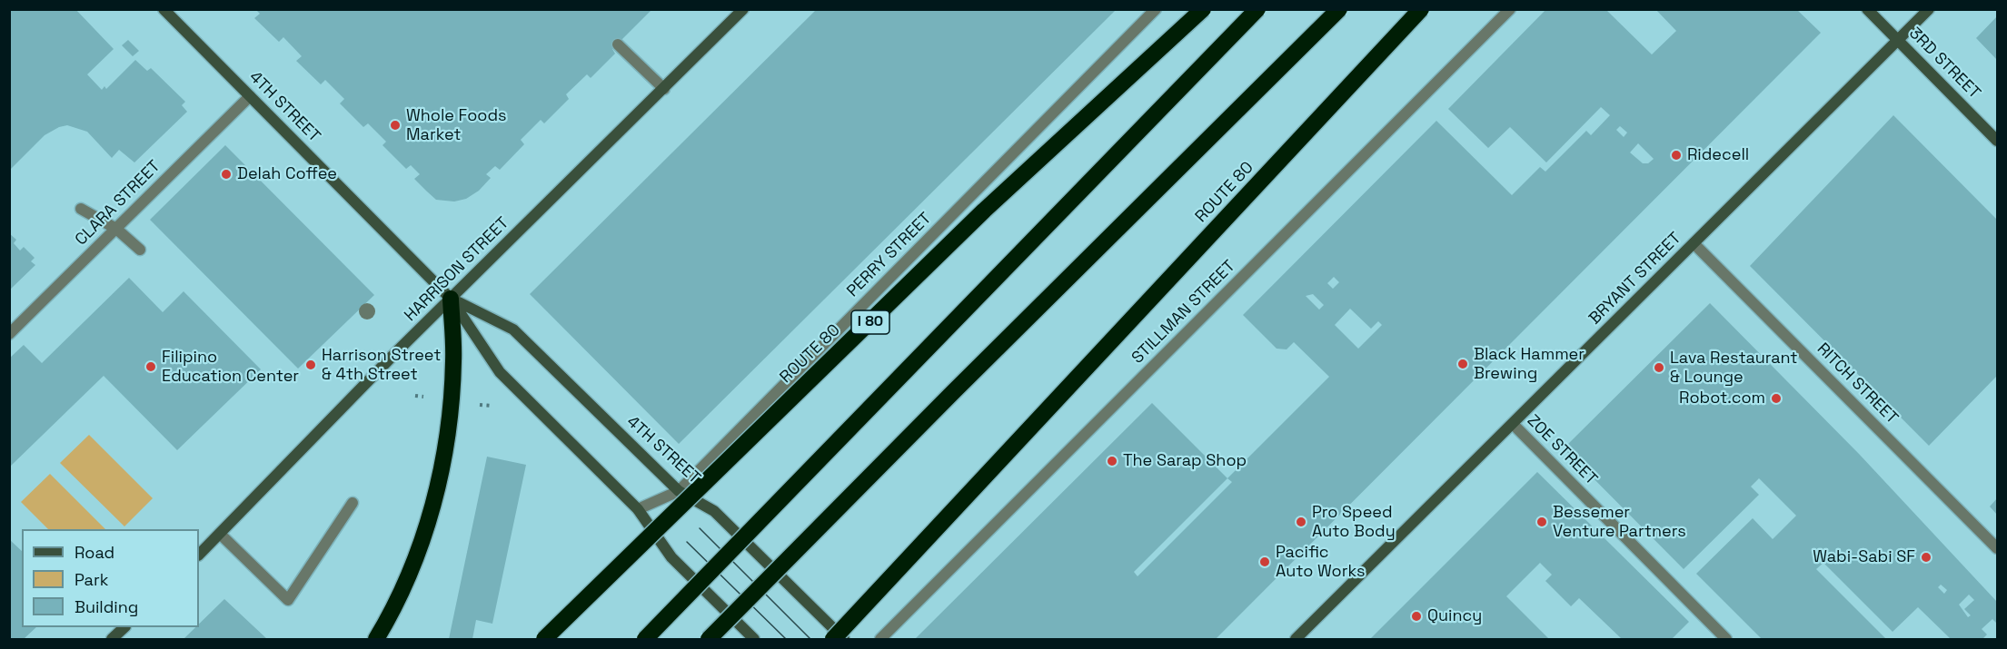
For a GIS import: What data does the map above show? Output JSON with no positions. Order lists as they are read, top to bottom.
{
  "streets": {
    "highway": ["ROUTE 80", "I 80"],
    "main road": [
      "3RD STREET",
      "4TH STREET",
      "HARRISON STREET",
      "BRYANT STREET"
    ],
    "street": [
      "CLARA STREET",
      "PERRY STREET",
      "STILLMAN STREET",
      "RITCH STREET",
      "ZOE STREET"
    ]
  },
  "crossings": [
    ["3RD STREET", "BRYANT STREET"],
    ["4TH STREET", "CLARA STREET"],
    ["4TH STREET", "PERRY STREET"],
    ["4TH STREET", "HARRISON STREET"],
    ["BRYANT STREET", "RITCH STREET"],
    ["BRYANT STREET", "ZOE STREET"]
  ],
  "places": [
    "Whole Foods Market",
    "Ridecell",
    "Delah Coffee",
    "Black Hammer Brewing",
    "Harrison Street & 4th Street",
    "Filipino Education Center",
    "Lava Restaurant & Lounge",
    "Robot.com",
    "The Sarap Shop",
    "Pro Speed Auto Body",
    "Bessemer Venture Partners",
    "Wabi-Sabi SF",
    "Pacific Auto Works",
    "Quincy"
  ],
  "legend": ["Road", "Park", "Building"]
}
